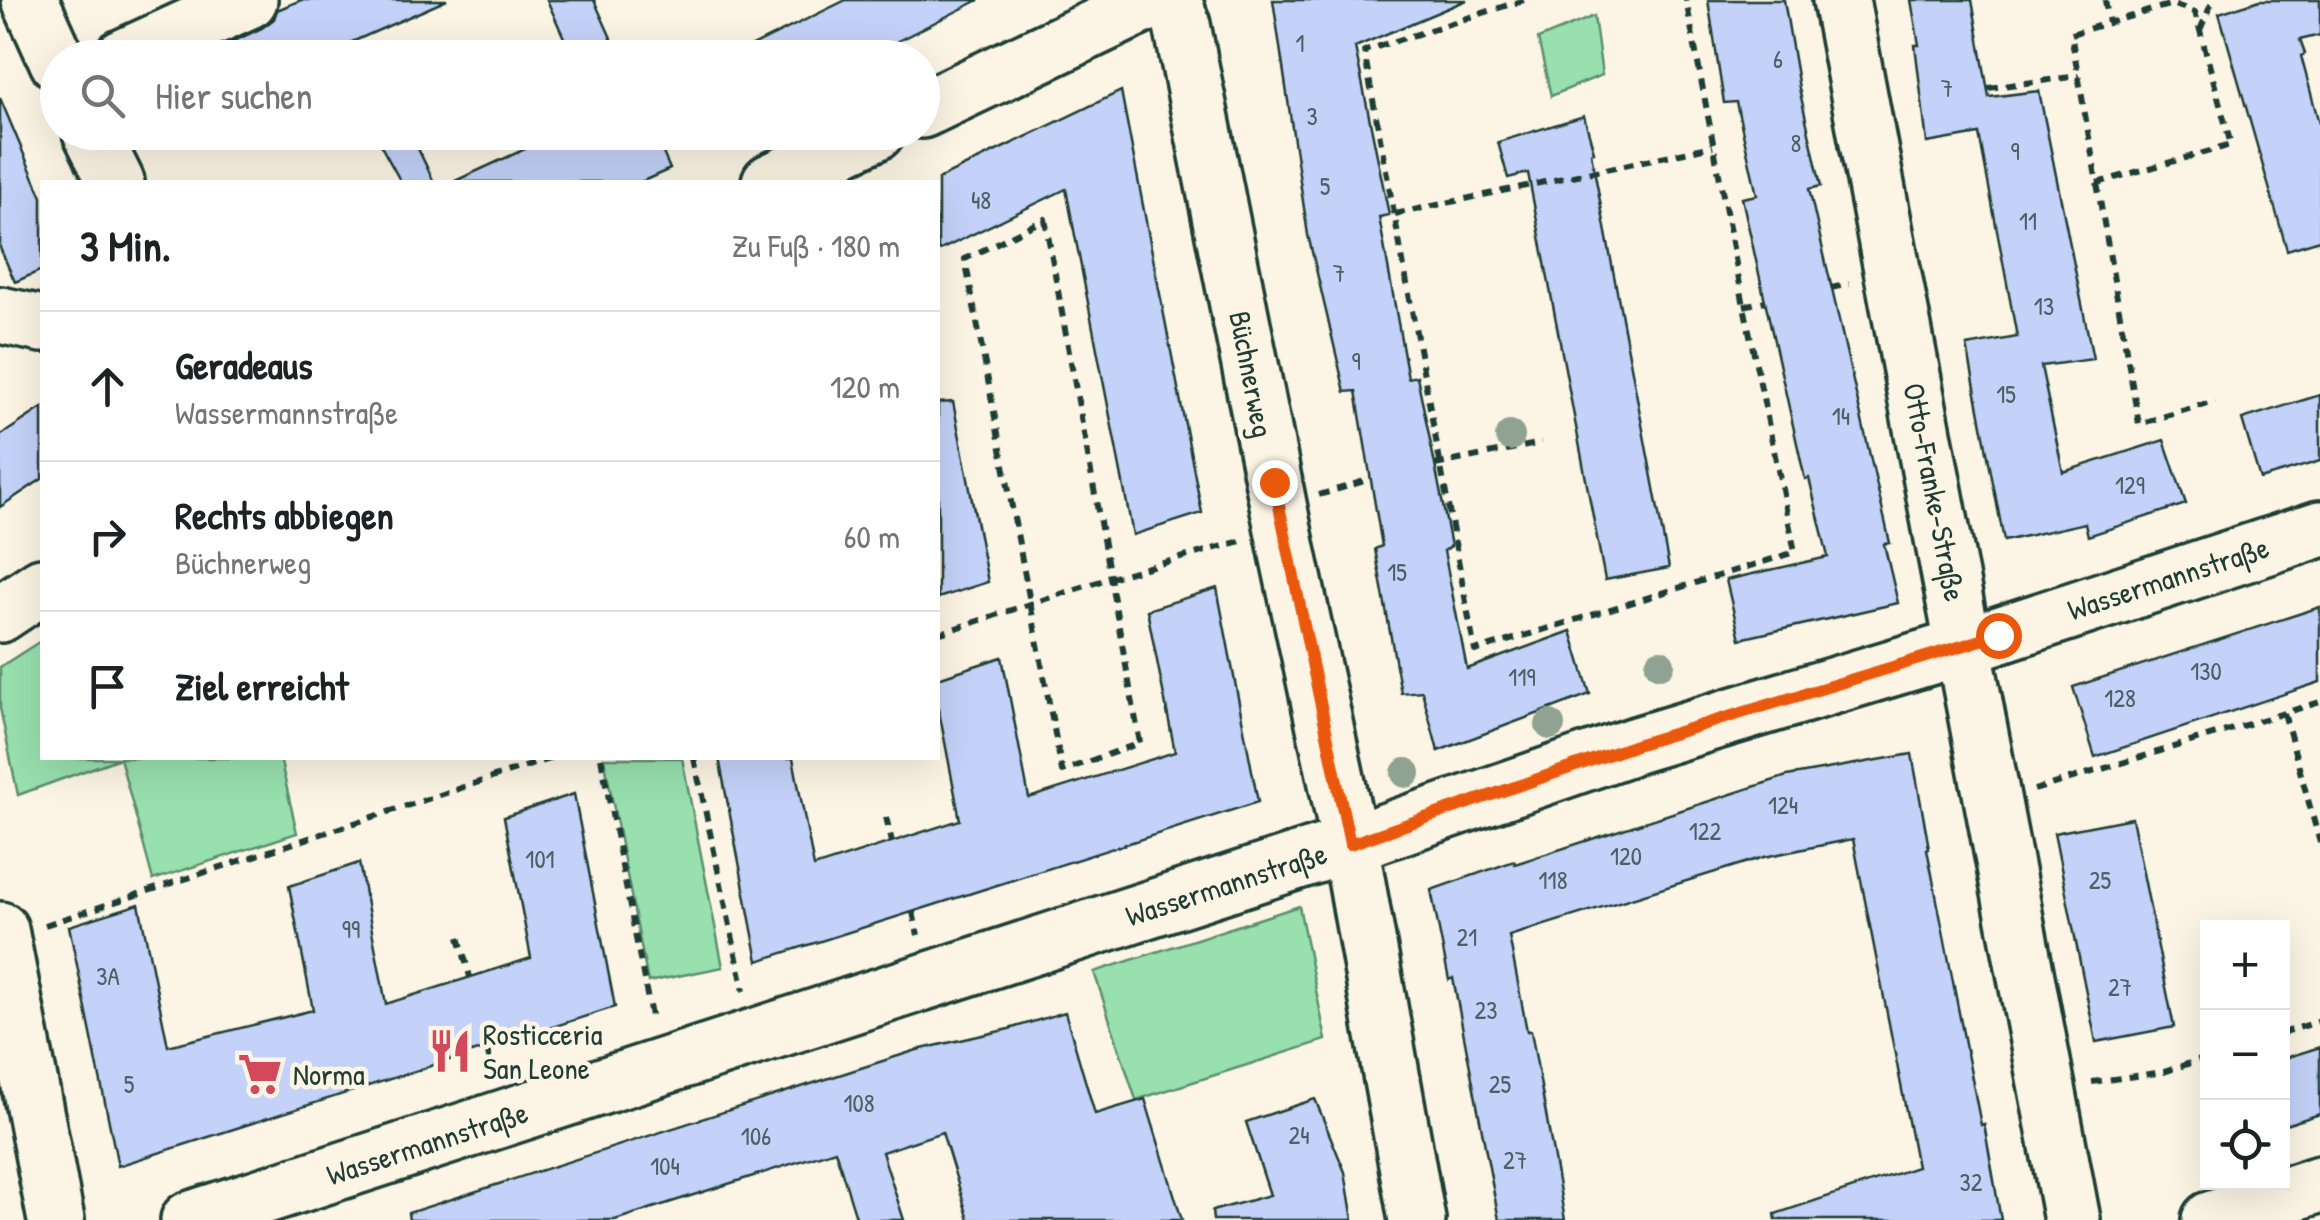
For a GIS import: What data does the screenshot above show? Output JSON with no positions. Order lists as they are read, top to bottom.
{
  "streets": {
    "street": ["Büchnerweg", "Otto-Franke-Straße", "Wassermannstraße"]
  },
  "crossings": [
    ["Büchnerweg", "Wassermannstraße"],
    ["Otto-Franke-Straße", "Wassermannstraße"]
  ],
  "places": {
    "restaurant": ["Rosticceria San Leone"],
    "supermarket": ["Norma"]
  },
  "house_numbers": [
    "1",
    "6",
    "7",
    "3",
    "8",
    "9",
    "5",
    "48",
    "11",
    "7",
    "13",
    "9",
    "15",
    "14",
    "129",
    "15",
    "130",
    "119",
    "128",
    "124",
    "122",
    "120",
    "101",
    "118",
    "25",
    "99",
    "21",
    "3A",
    "27",
    "23",
    "5",
    "25",
    "108",
    "24",
    "106",
    "27",
    "104",
    "32"
  ],
  "page": {
    "search": "Hier suchen",
    "heading": ["3 Min.", "Zu Fuß · 180 m"],
    "list": [
      ["Geradeaus", "Wassermannstraße", "120 m"],
      ["Rechts abbiegen", "Büchnerweg", "60 m"],
      "Ziel erreicht"
    ],
    "map_buttons": ["+", "−"]
  }
}
